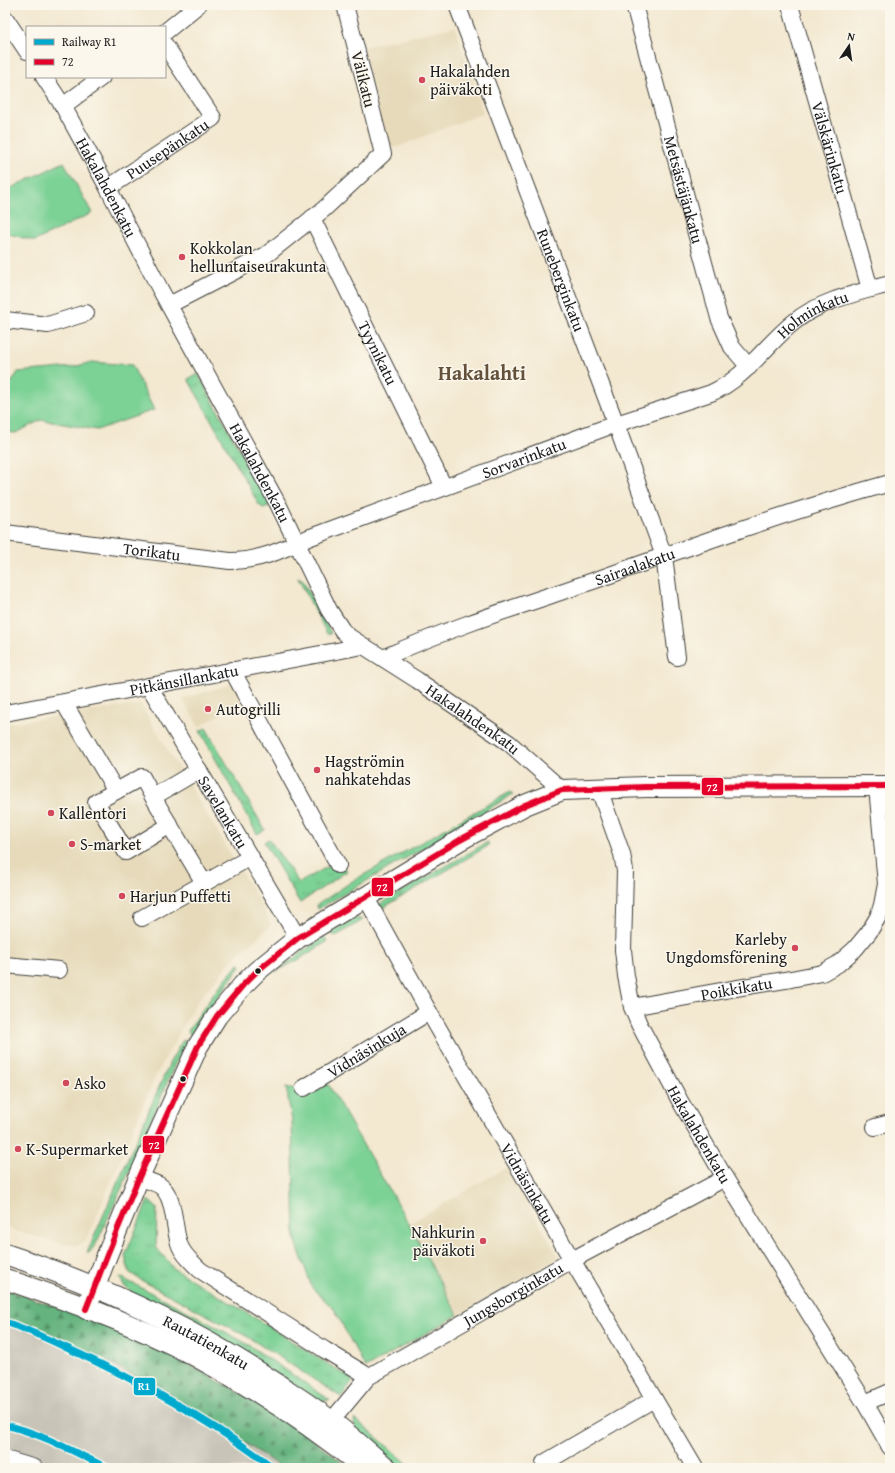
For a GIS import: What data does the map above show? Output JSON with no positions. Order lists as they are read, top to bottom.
{
  "streets": {
    "main road": ["Rautatienkatu"],
    "street": [
      "Välikatu",
      "Välskärinkatu",
      "Puusepänkatu",
      "Hakalahdenkatu",
      "Metsästäjänkatu",
      "Runeberginkatu",
      "Holminkatu",
      "Tyynikatu",
      "Sorvarinkatu",
      "Torikatu",
      "Sairaalakatu",
      "Pitkänsillankatu",
      "Savelankatu",
      "Poikkikatu",
      "Vidnäsinkuja",
      "Vidnäsinkatu",
      "Jungsborginkatu"
    ]
  },
  "crossings": [
    ["Välikatu", "Tyynikatu"],
    ["Välskärinkatu", "Holminkatu"],
    ["Puusepänkatu", "Hakalahdenkatu"],
    ["Hakalahdenkatu", "Sorvarinkatu"],
    ["Hakalahdenkatu", "Torikatu"],
    ["Hakalahdenkatu", "Sairaalakatu"],
    ["Hakalahdenkatu", "Pitkänsillankatu"],
    ["Hakalahdenkatu", "Poikkikatu"],
    ["Hakalahdenkatu", "Jungsborginkatu"],
    ["Metsästäjänkatu", "Holminkatu"],
    ["Metsästäjänkatu", "Sorvarinkatu"],
    ["Runeberginkatu", "Sorvarinkatu"],
    ["Runeberginkatu", "Sairaalakatu"],
    ["Holminkatu", "Sorvarinkatu"],
    ["Tyynikatu", "Sorvarinkatu"],
    ["Sorvarinkatu", "Torikatu"],
    ["Pitkänsillankatu", "Savelankatu"],
    ["Vidnäsinkuja", "Vidnäsinkatu"],
    ["Vidnäsinkatu", "Jungsborginkatu"],
    ["Jungsborginkatu", "Rautatienkatu"]
  ],
  "districts": ["Hakalahti"],
  "places": [
    "Hakalahden päiväkoti",
    "Kokkolan helluntaiseurakunta",
    "Autogrilli",
    "Hagströmin nahkatehdas",
    "Kallentori",
    "S-market",
    "Harjun Puffetti",
    "Karleby Ungdomsförening",
    "Asko",
    "K-Supermarket",
    "Nahkurin päiväkoti"
  ],
  "lines": ["transit line 72", "rail line R1"],
  "legend": ["Railway R1", "72"],
  "north": "top"
}
